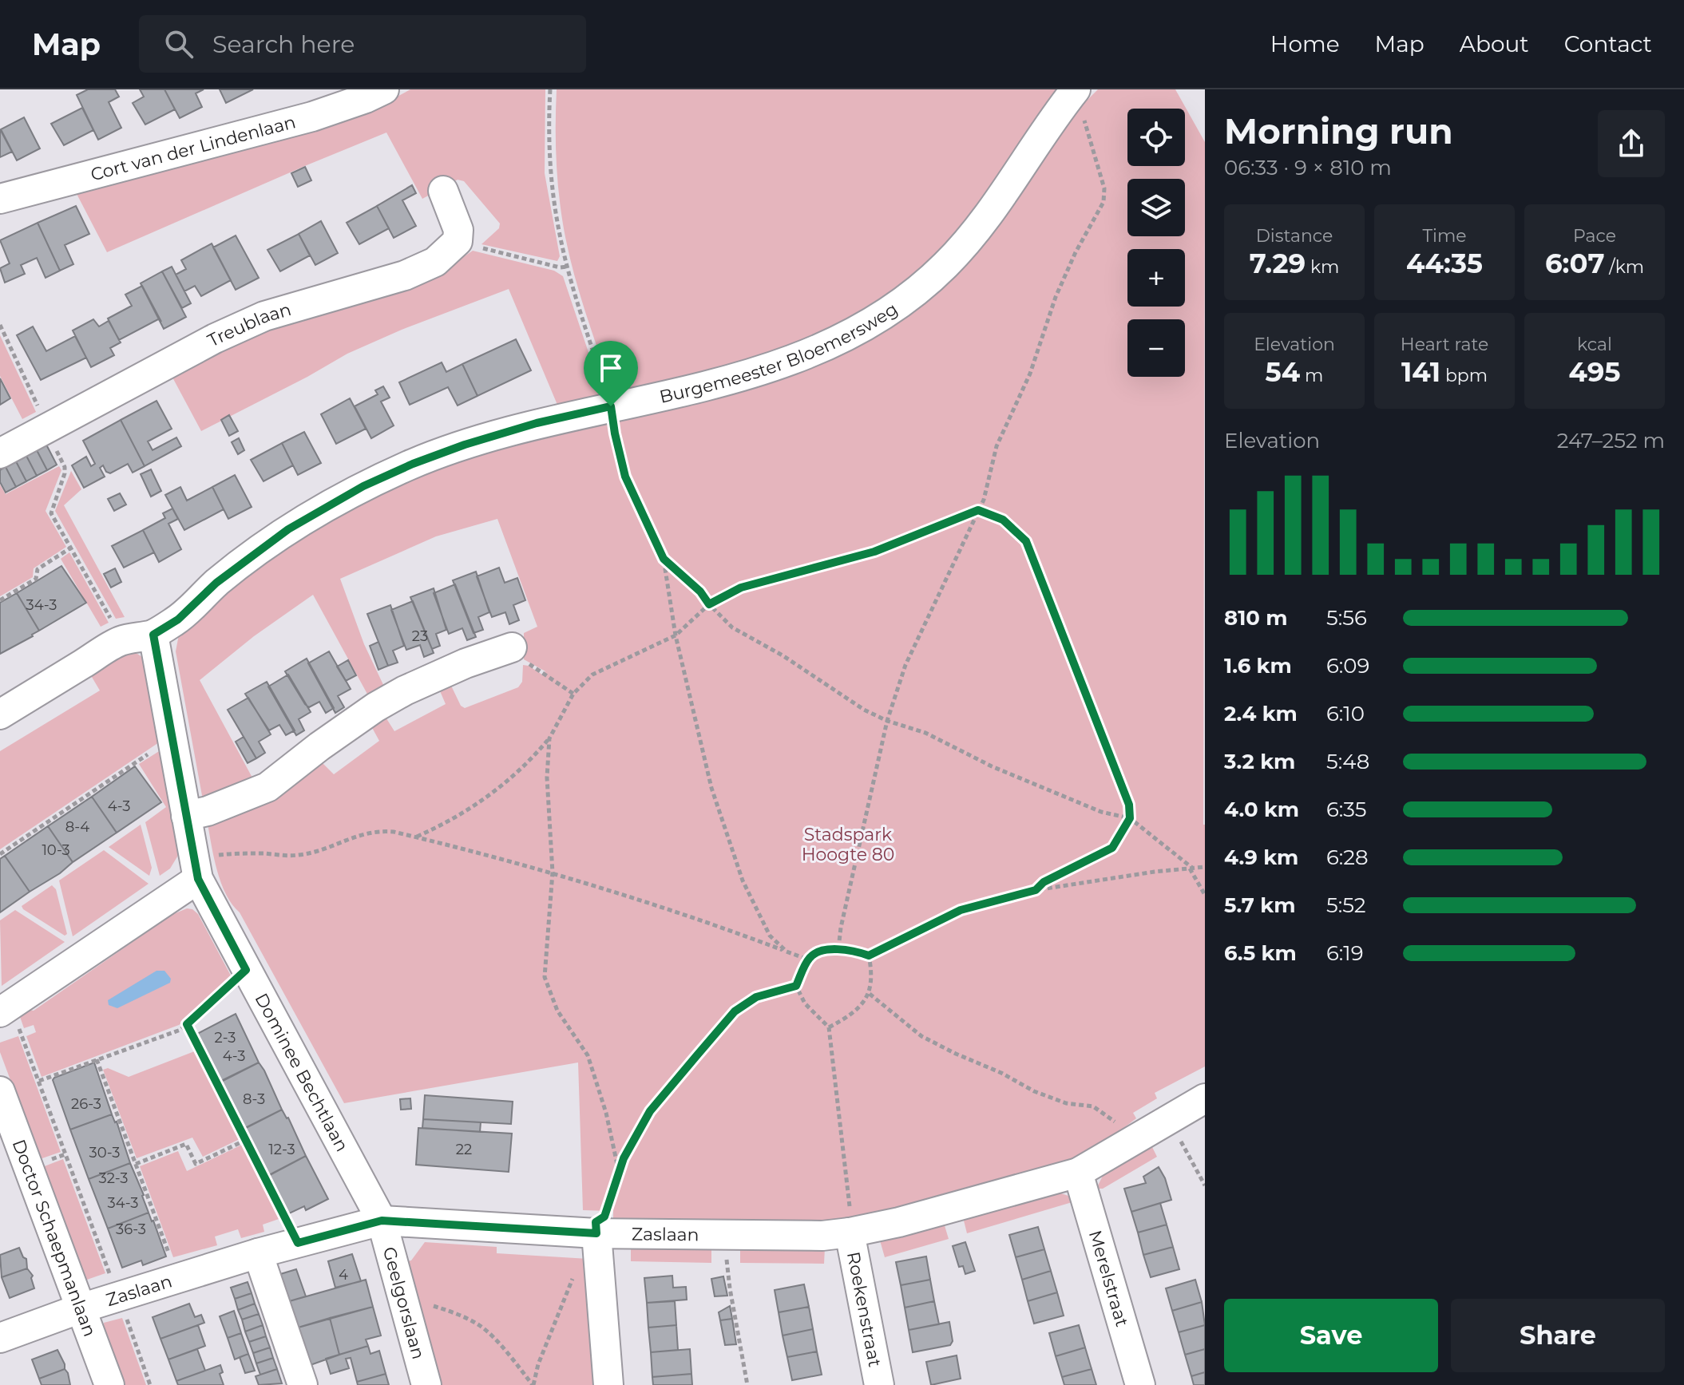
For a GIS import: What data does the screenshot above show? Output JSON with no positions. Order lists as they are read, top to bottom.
{
  "streets": {
    "street": [
      "Cort van der Lindenlaan",
      "Treublaan",
      "Burgemeester Bloemersweg",
      "Dominee Bechtlaan",
      "Zaslaan",
      "Doctor Schaepmanlaan",
      "Merelstraat",
      "Geelgorslaan",
      "Roekenstraat"
    ]
  },
  "crossings": [
    ["Burgemeester Bloemersweg", "Dominee Bechtlaan"],
    ["Dominee Bechtlaan", "Zaslaan"],
    ["Dominee Bechtlaan", "Geelgorslaan"],
    ["Zaslaan", "Doctor Schaepmanlaan"],
    ["Zaslaan", "Merelstraat"],
    ["Zaslaan", "Geelgorslaan"],
    ["Zaslaan", "Roekenstraat"]
  ],
  "parks": ["Stadspark Hoogte 80"],
  "house_numbers": [
    "34-3",
    "23",
    "4-3",
    "8-4",
    "10-3",
    "2-3",
    "4-3",
    "8-3",
    "26-3",
    "12-3",
    "22",
    "30-3",
    "32-3",
    "34-3",
    "36-3",
    "4"
  ],
  "page": {
    "header": "Map",
    "search": "Search here",
    "nav": [
      "Home",
      "Map",
      "About",
      "Contact"
    ],
    "heading": ["Morning run", "06:33 · 9 × 810 m"],
    "map_buttons": ["+", "−"],
    "stats": [
      ["Distance", "7.29 km"],
      ["Time", "44:35"],
      ["Pace", "6:07 /km"],
      ["Elevation", "54 m"],
      ["Heart rate", "141 bpm"],
      ["kcal", "495"]
    ],
    "chart": ["Elevation", "247–252 m"],
    "list": [
      {
        "name": "810 m",
        "note": "5:56"
      },
      {
        "name": "1.6 km",
        "note": "6:09"
      },
      {
        "name": "2.4 km",
        "note": "6:10"
      },
      {
        "name": "3.2 km",
        "note": "5:48"
      },
      {
        "name": "4.0 km",
        "note": "6:35"
      },
      {
        "name": "4.9 km",
        "note": "6:28"
      },
      {
        "name": "5.7 km",
        "note": "5:52"
      },
      {
        "name": "6.5 km",
        "note": "6:19"
      }
    ],
    "buttons": ["Save", "Share"]
  }
}
